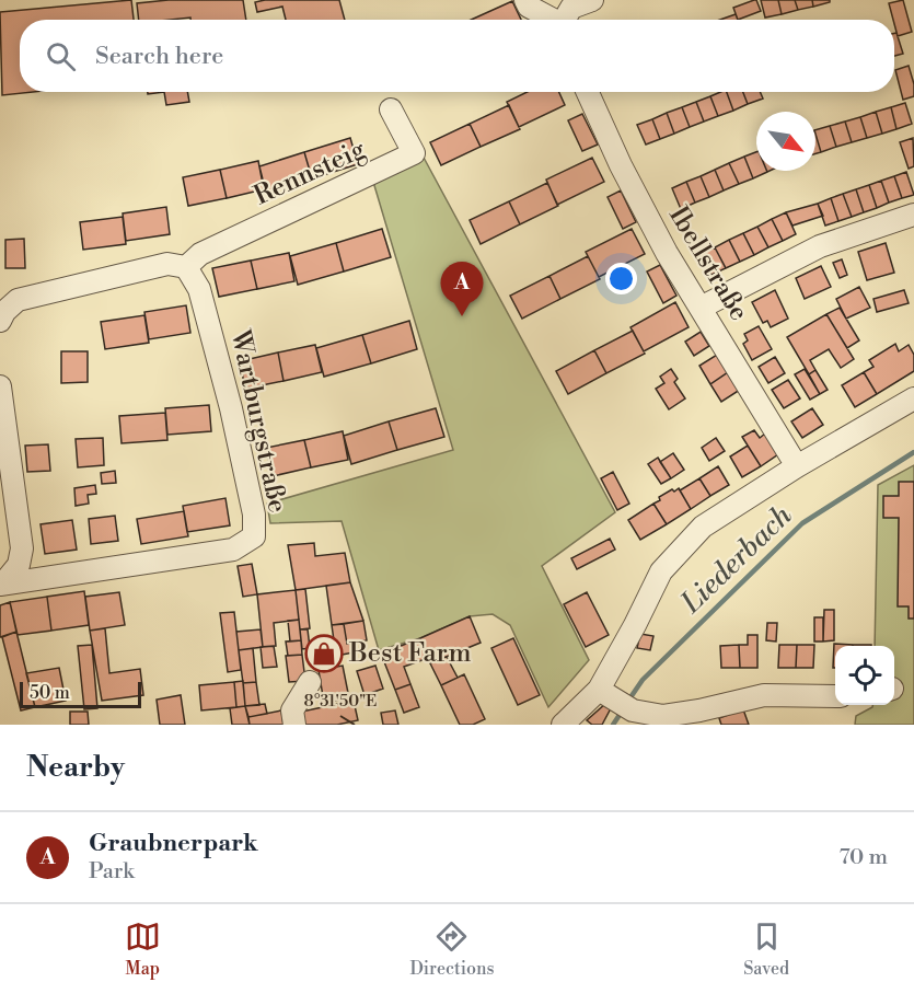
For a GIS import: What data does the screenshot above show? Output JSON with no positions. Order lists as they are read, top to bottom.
{
  "streets": {
    "street": ["Rennsteig", "Ibellstraße", "Wartburgstraße"]
  },
  "crossings": [
    ["Rennsteig", "Wartburgstraße"]
  ],
  "water": ["Liederbach"],
  "places": {
    "shop": ["Best Farm"]
  },
  "scale_bar": "50 m",
  "north": "bottom right",
  "page": {
    "search": "Search here",
    "pins": "A",
    "scale": "50 m",
    "heading": "Nearby",
    "list": [
      {
        "mark": "A",
        "name": "Graubnerpark",
        "note": "Park",
        "value": "70 m"
      }
    ],
    "nav": ["Map", "Directions", "Saved"]
  },
  "coordinates": ["8°31'50\"E"]
}
